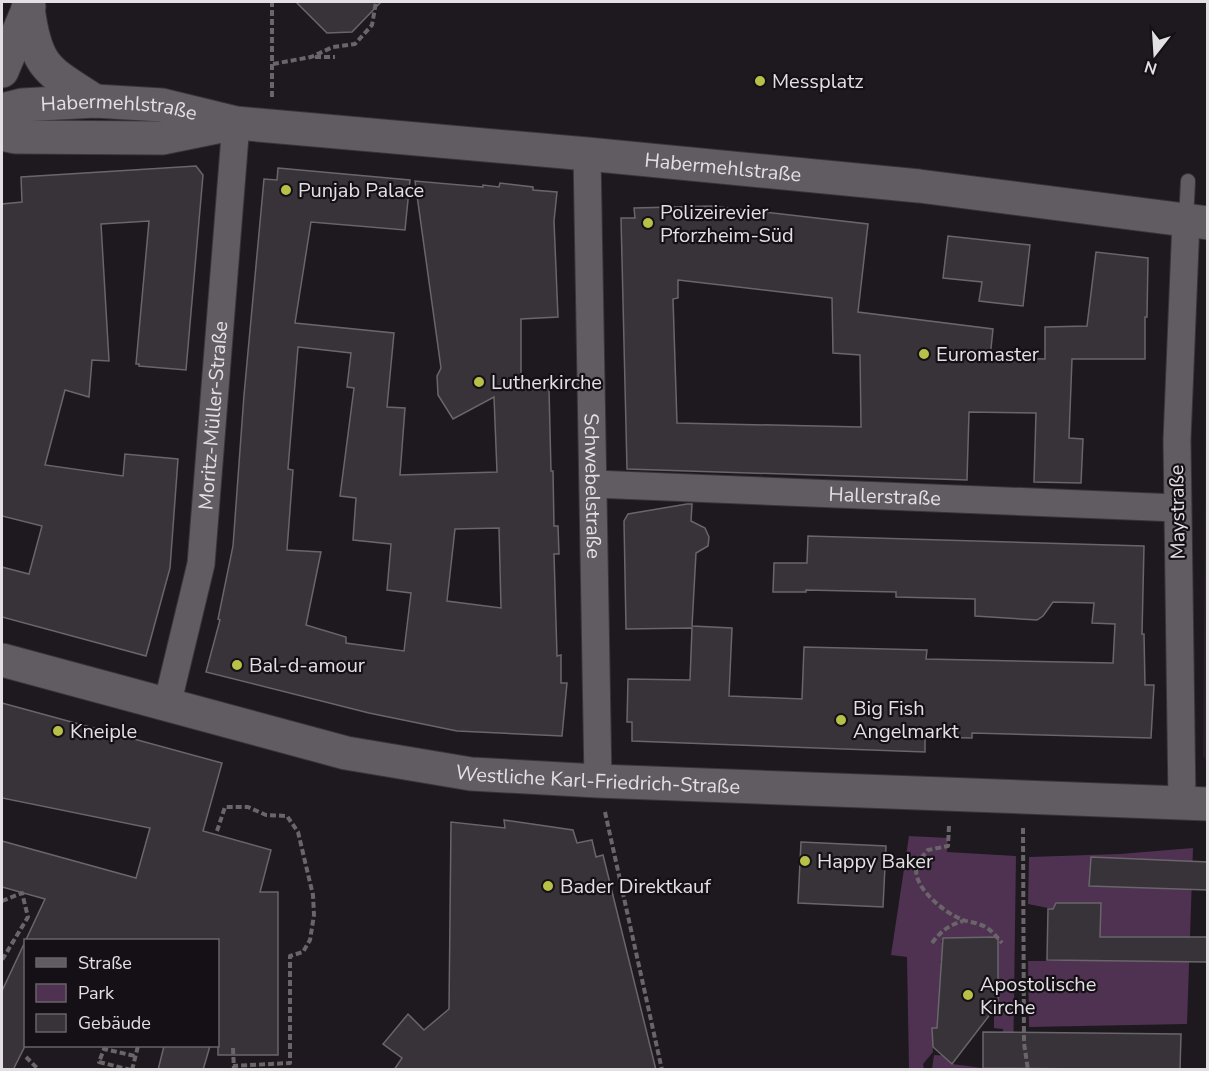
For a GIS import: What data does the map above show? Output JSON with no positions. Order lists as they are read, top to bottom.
{
  "streets": {
    "main road": ["Habermehlstraße", "Westliche Karl-Friedrich-Straße"],
    "street": [
      "Moritz-Müller-Straße",
      "Schwebelstraße",
      "Hallerstraße",
      "Maystraße"
    ]
  },
  "crossings": [
    ["Habermehlstraße", "Moritz-Müller-Straße"],
    ["Habermehlstraße", "Schwebelstraße"],
    ["Habermehlstraße", "Maystraße"],
    ["Moritz-Müller-Straße", "Westliche Karl-Friedrich-Straße"],
    ["Schwebelstraße", "Hallerstraße"],
    ["Schwebelstraße", "Westliche Karl-Friedrich-Straße"],
    ["Hallerstraße", "Maystraße"],
    ["Maystraße", "Westliche Karl-Friedrich-Straße"]
  ],
  "places": [
    "Messplatz",
    "Punjab Palace",
    "Polizeirevier Pforzheim-Süd",
    "Euromaster",
    "Lutherkirche",
    "Bal-d-amour",
    "Big Fish Angelmarkt",
    "Kneiple",
    "Happy Baker",
    "Bader Direktkauf",
    "Apostolische Kirche"
  ],
  "legend": ["Straße", "Park", "Gebäude"],
  "north": "bottom"
}
